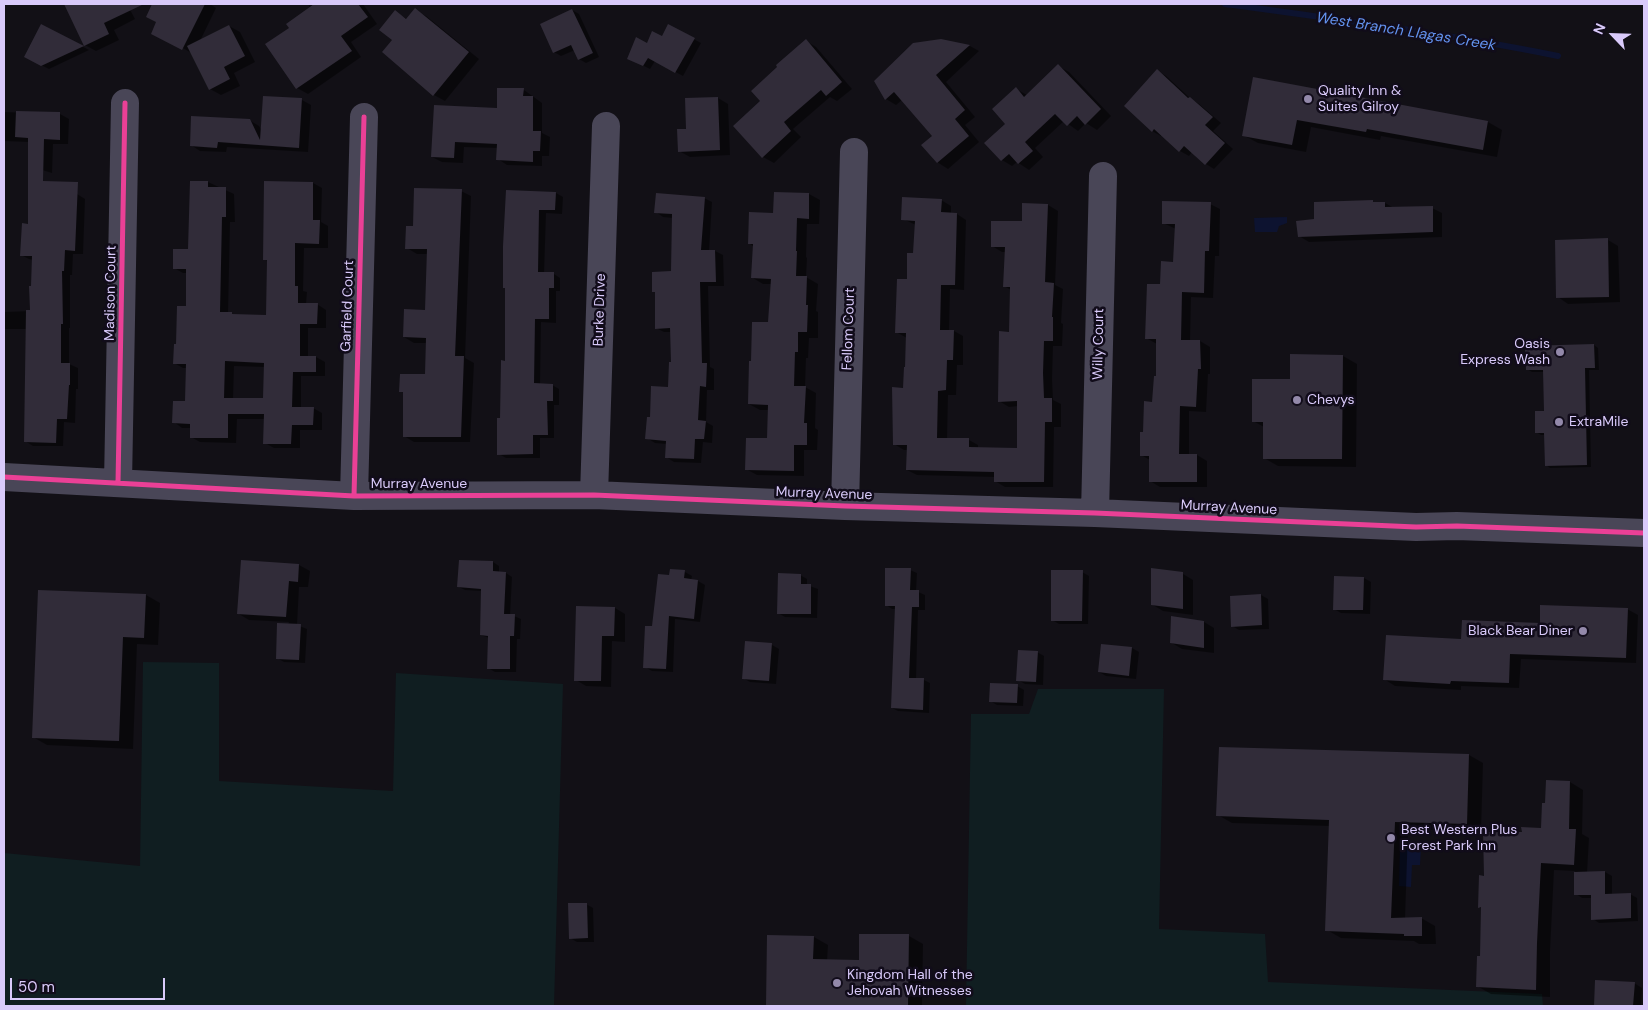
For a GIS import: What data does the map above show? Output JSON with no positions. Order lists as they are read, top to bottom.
{
  "streets": {
    "street": [
      "Madison Court",
      "Garfield Court",
      "Burke Drive",
      "Fellom Court",
      "Willy Court",
      "Murray Avenue"
    ]
  },
  "crossings": [
    ["Madison Court", "Murray Avenue"],
    ["Garfield Court", "Murray Avenue"],
    ["Burke Drive", "Murray Avenue"],
    ["Fellom Court", "Murray Avenue"],
    ["Willy Court", "Murray Avenue"]
  ],
  "water": ["West Branch Llagas Creek"],
  "places": [
    "Quality Inn & Suites Gilroy",
    "Oasis Express Wash",
    "Chevys",
    "ExtraMile",
    "Black Bear Diner",
    "Best Western Plus Forest Park Inn",
    "Kingdom Hall of the Jehovah Witnesses"
  ],
  "scale_bar": "50 m",
  "north": "top left"
}
